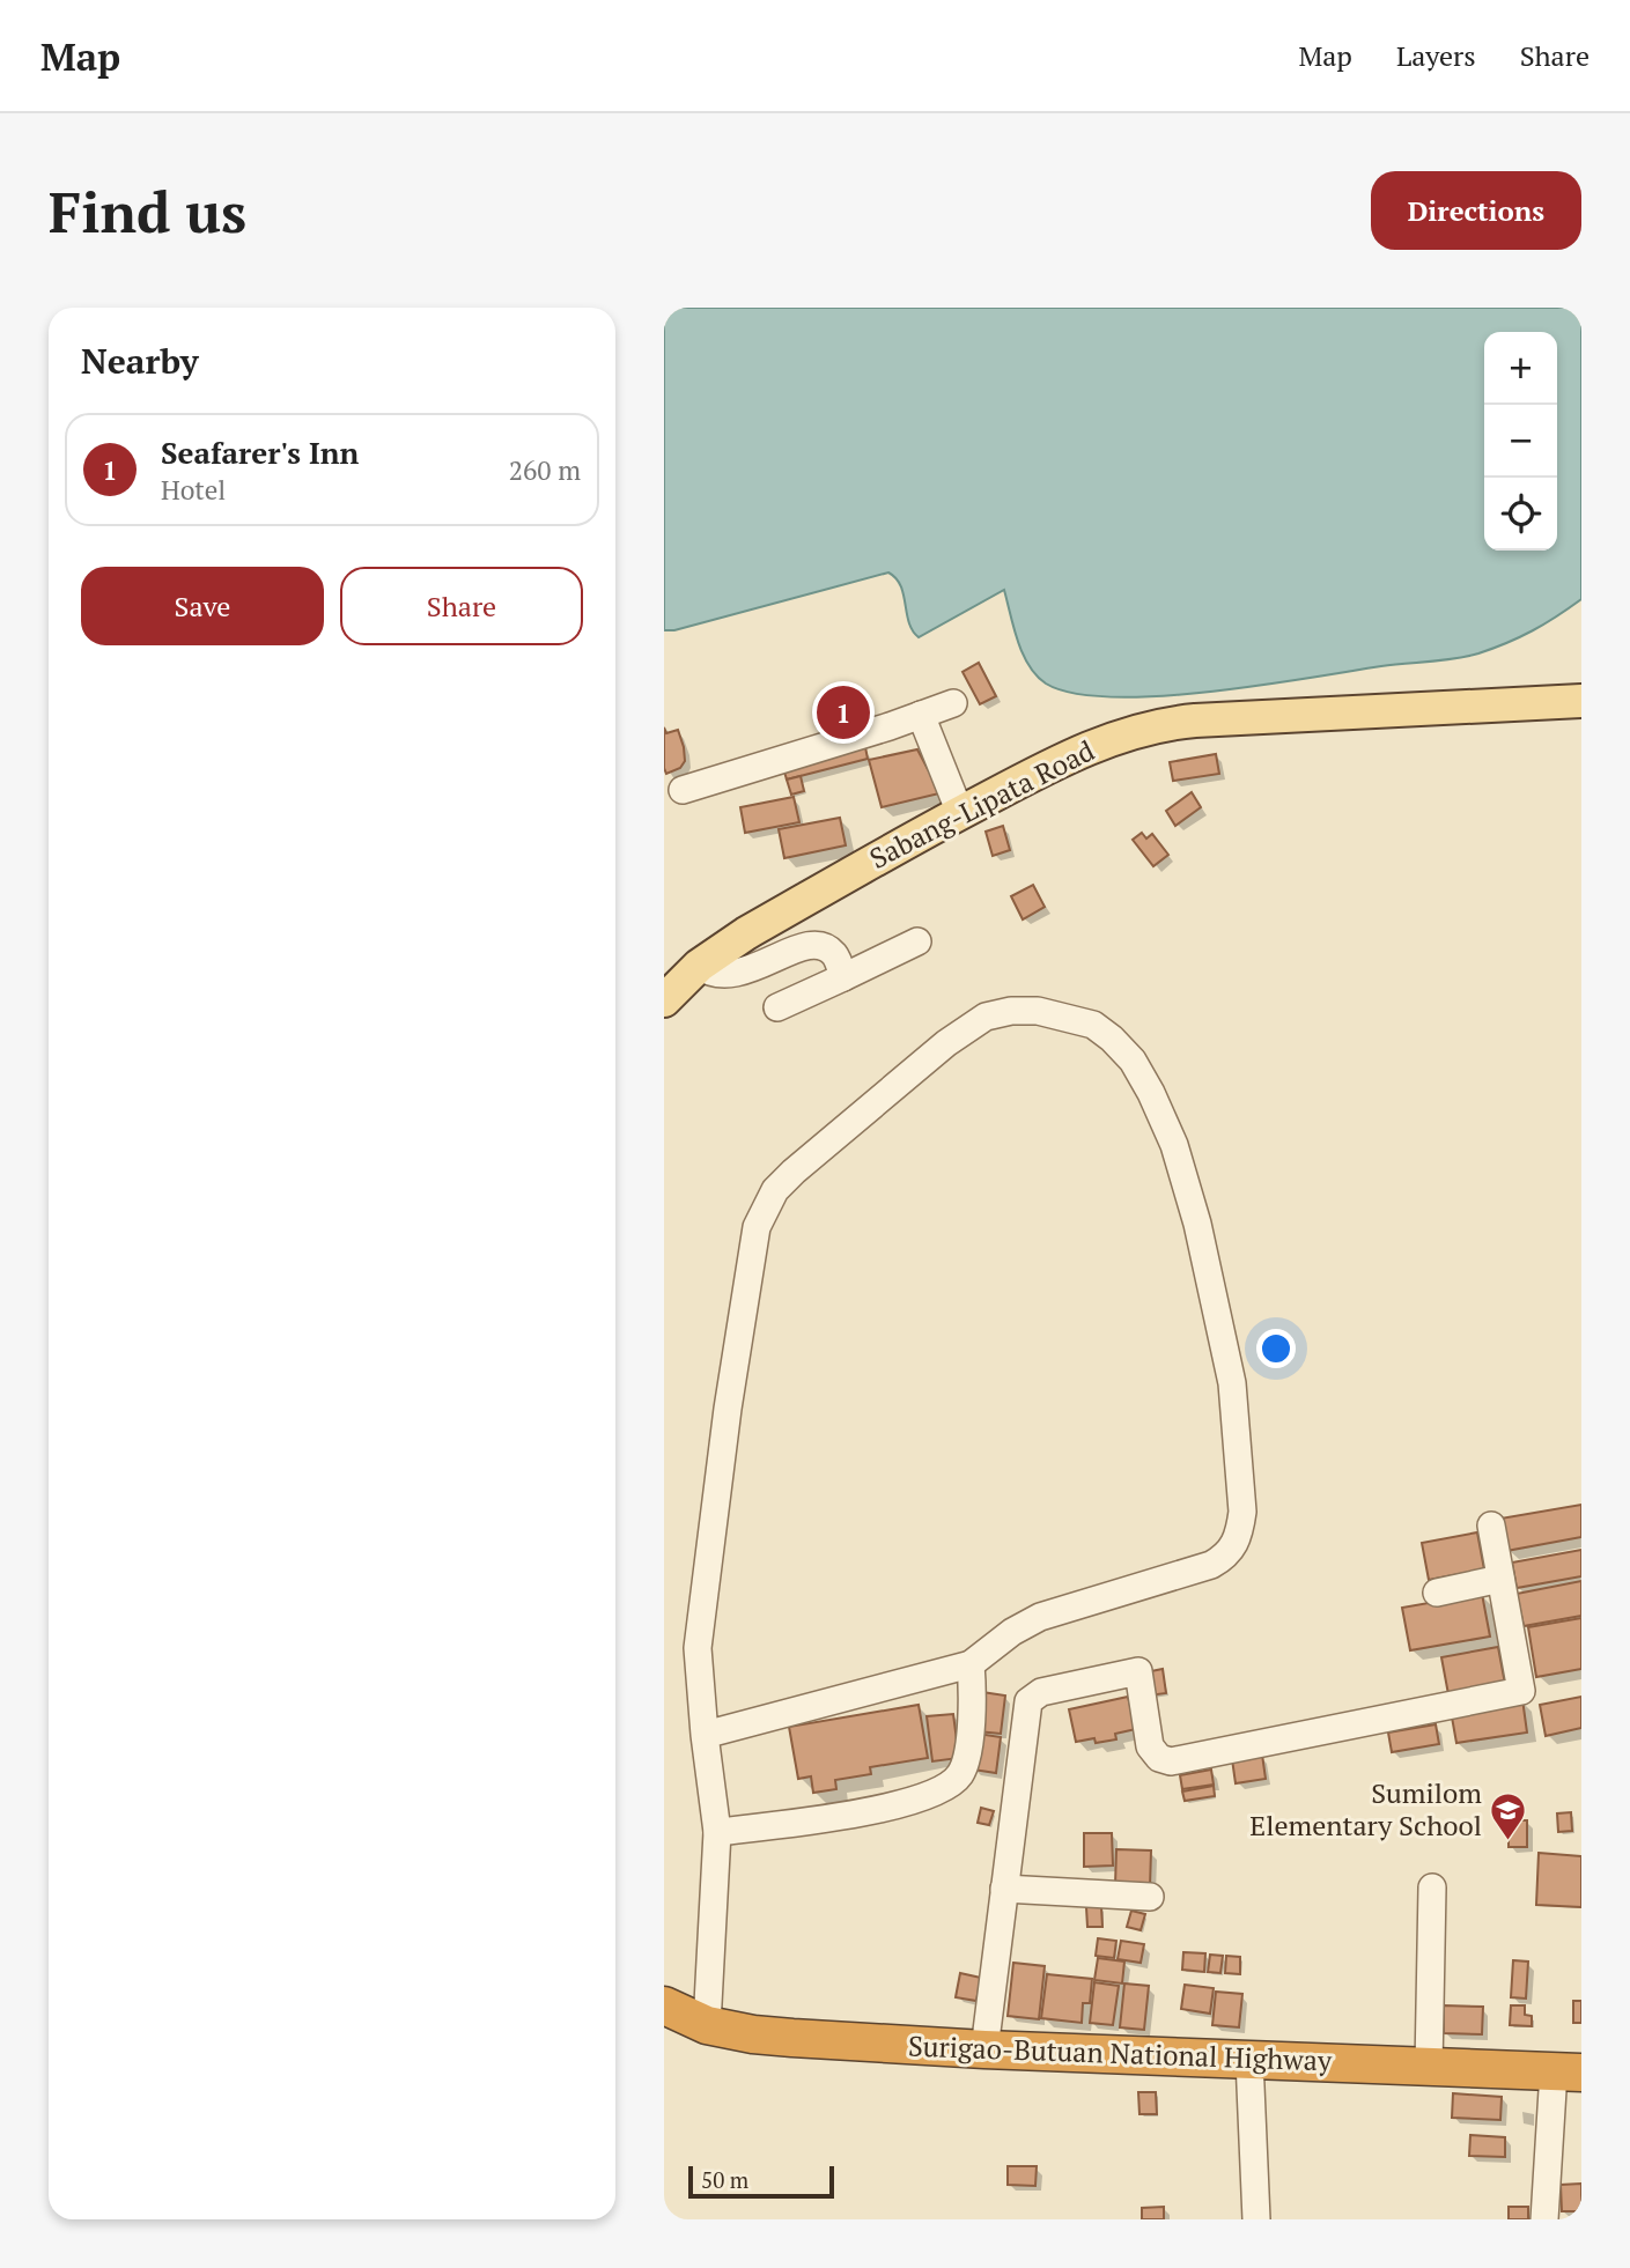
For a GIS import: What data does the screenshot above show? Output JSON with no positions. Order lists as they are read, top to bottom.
{
  "streets": {
    "highway": ["Surigao-Butuan National Highway"],
    "main road": ["Sabang-Lipata Road"]
  },
  "places": {
    "school or university": ["Sumilom Elementary School"]
  },
  "scale_bar": "50 m",
  "page": {
    "header": "Map",
    "nav": ["Map", "Layers", "Share"],
    "buttons": [
      "Directions",
      ["Save", "Share"]
    ],
    "title": "Find us",
    "heading": "Nearby",
    "map_buttons": ["+", "−"],
    "list": [
      {
        "mark": "1",
        "name": "Seafarer's Inn",
        "note": "Hotel",
        "value": "260 m"
      }
    ],
    "pins": "1",
    "scale": "50 m"
  }
}
